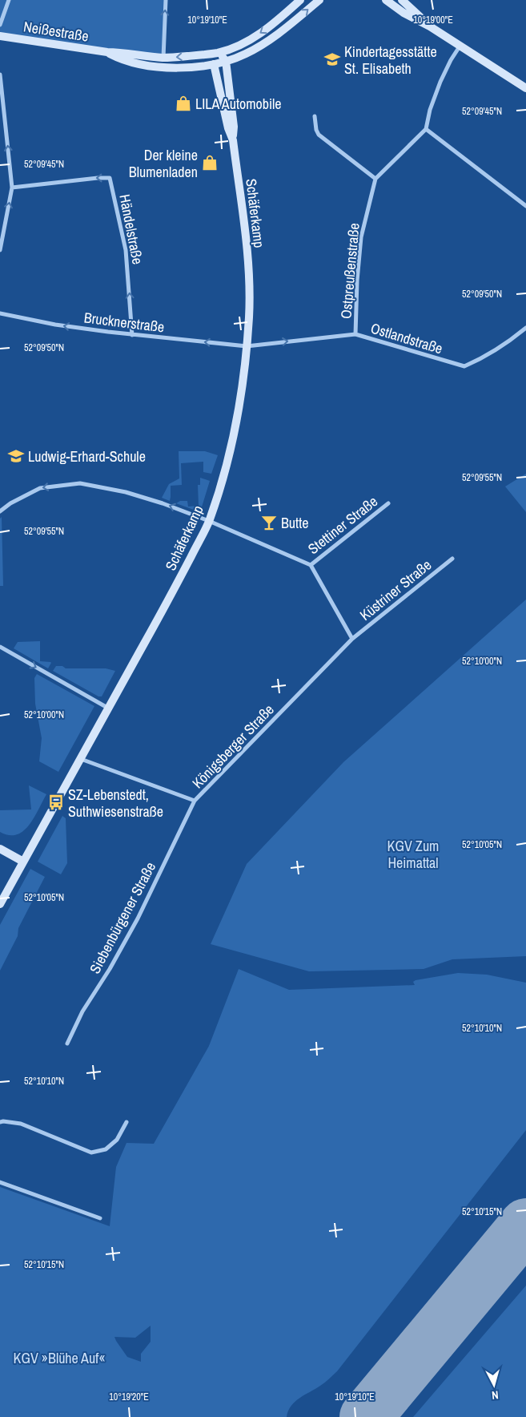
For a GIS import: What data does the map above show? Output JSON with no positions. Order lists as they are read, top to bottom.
{
  "streets": {
    "street": [
      "Neißestraße",
      "Schäferkamp",
      "Händelstraße",
      "Ostpreußenstraße",
      "Brucknerstraße",
      "Ostlandstraße",
      "Stettiner Straße",
      "Küstriner Straße",
      "Königsberger Straße",
      "Siebenbürgener Straße"
    ]
  },
  "crossings": [
    ["Neißestraße", "Schäferkamp"],
    ["Schäferkamp", "Brucknerstraße"],
    ["Schäferkamp", "Ostlandstraße"],
    ["Schäferkamp", "Königsberger Straße"],
    ["Händelstraße", "Brucknerstraße"],
    ["Ostpreußenstraße", "Ostlandstraße"],
    ["Brucknerstraße", "Ostlandstraße"],
    ["Küstriner Straße", "Königsberger Straße"],
    ["Königsberger Straße", "Siebenbürgener Straße"]
  ],
  "one_way": ["Brucknerstraße", "Ostlandstraße"],
  "parks": ["KGV Zum Heimattal", "KGV »Blühe Auf«"],
  "places": {
    "school or university": ["Kindertagesstätte St. Elisabeth", "Ludwig-Erhard-Schule"],
    "shop": ["LILA Automobile", "Der kleine Blumenladen"],
    "bar": ["Butte"],
    "bus stop": ["SZ-Lebenstedt, Suthwiesenstraße"]
  },
  "north": "bottom",
  "coordinates": [
    "10°19'10\"E",
    "10°19'00\"E",
    "52°09'45\"N",
    "52°09'50\"N",
    "52°09'55\"N",
    "52°10'00\"N",
    "52°10'05\"N",
    "52°10'10\"N",
    "52°10'15\"N",
    "10°19'20\"E"
  ]
}
